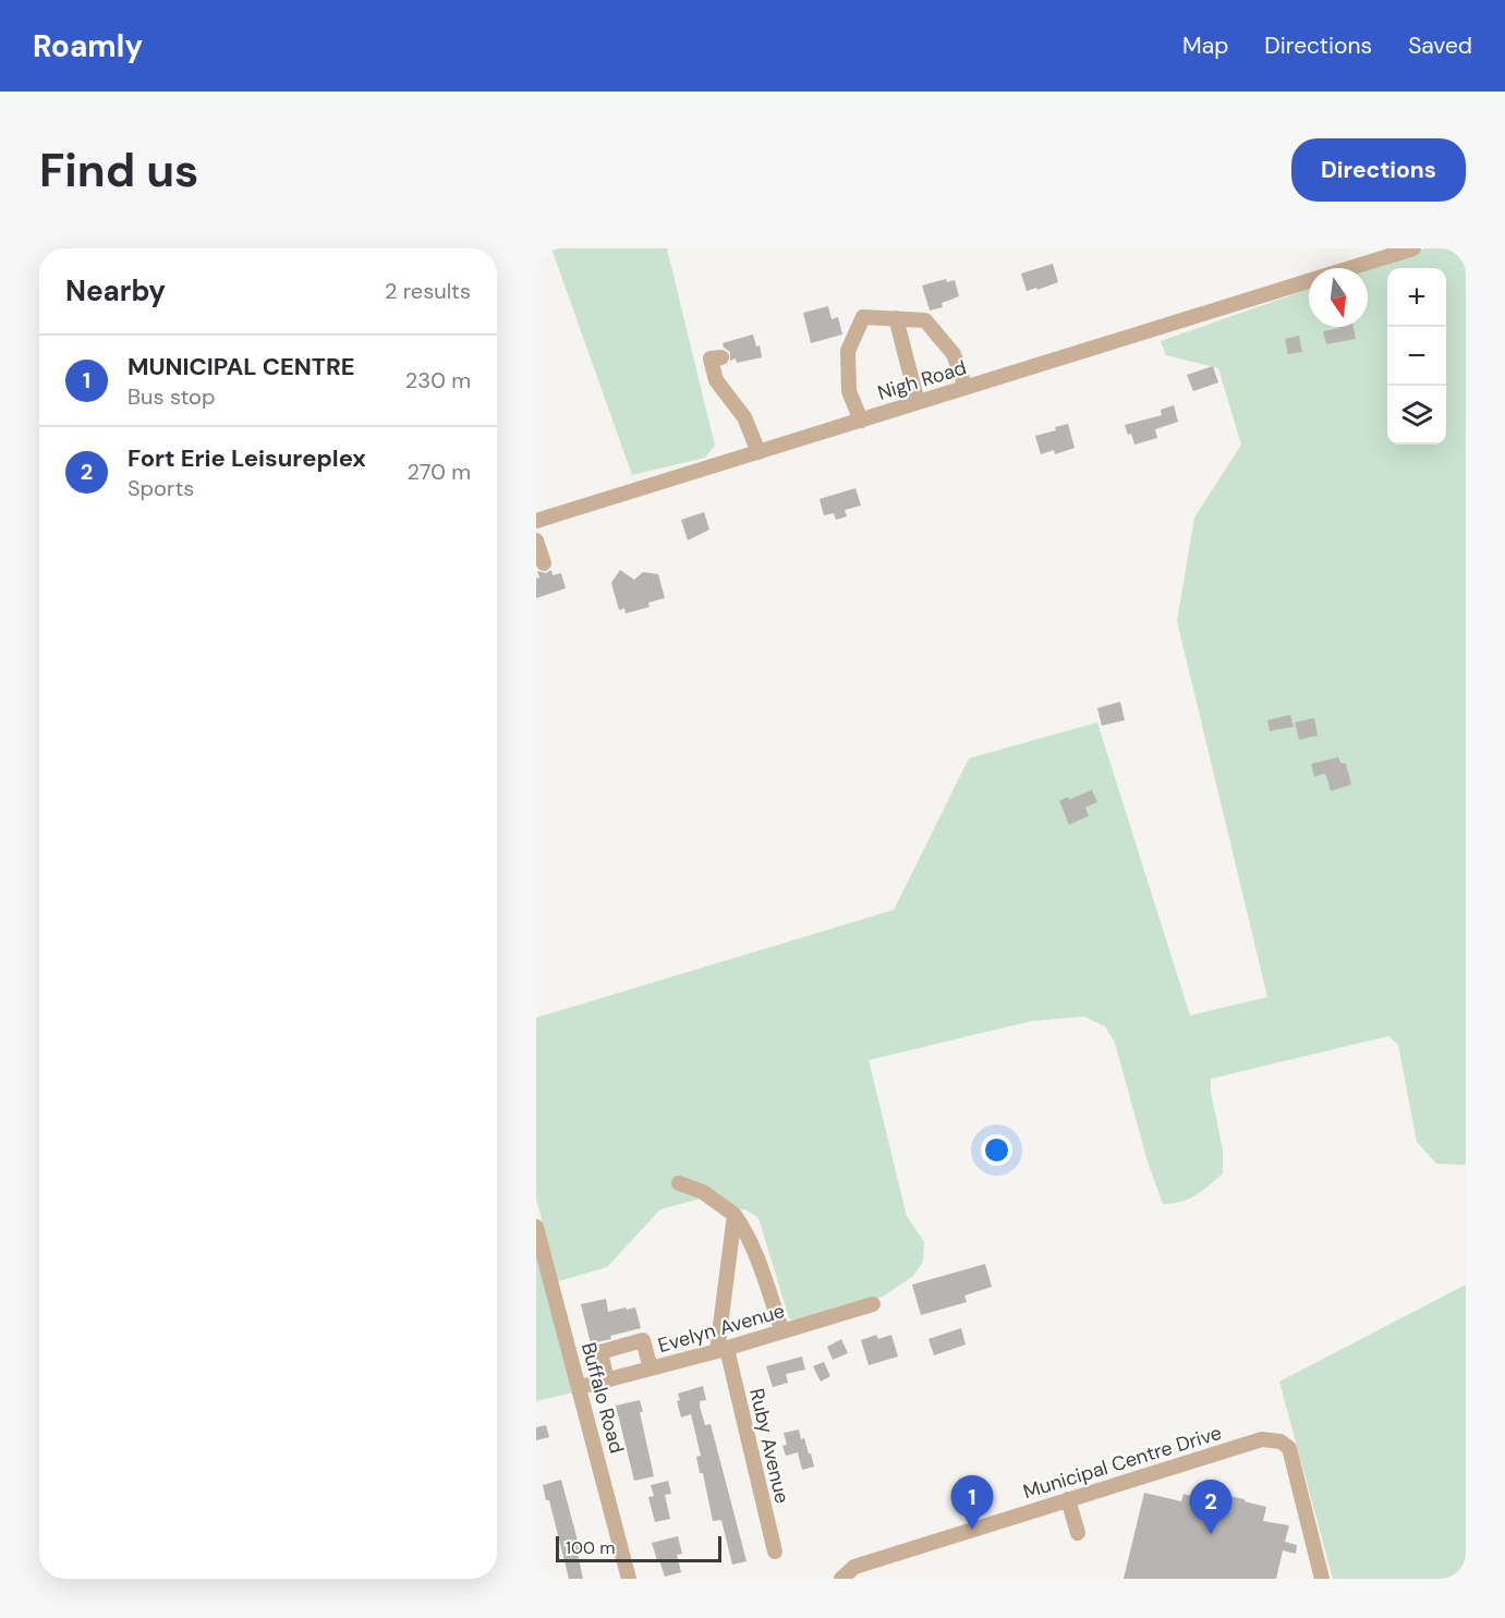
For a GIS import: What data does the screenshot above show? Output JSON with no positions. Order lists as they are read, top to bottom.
{
  "streets": {
    "street": [
      "Nigh Road",
      "Evelyn Avenue",
      "Buffalo Road",
      "Ruby Avenue",
      "Municipal Centre Drive"
    ]
  },
  "crossings": [
    ["Evelyn Avenue", "Buffalo Road"],
    ["Evelyn Avenue", "Ruby Avenue"]
  ],
  "scale_bar": "100 m",
  "north": "bottom",
  "page": {
    "header": "Roamly",
    "nav": ["Map", "Directions", "Saved"],
    "buttons": "Directions",
    "title": "Find us",
    "heading": ["Nearby", "2 results"],
    "map_buttons": ["+", "−"],
    "list": [
      {
        "mark": "1",
        "name": "MUNICIPAL CENTRE",
        "note": "Bus stop",
        "value": "230 m"
      },
      {
        "mark": "2",
        "name": "Fort Erie Leisureplex",
        "note": "Sports",
        "value": "270 m"
      }
    ],
    "pins": ["1", "2"],
    "scale": "100 m"
  }
}
